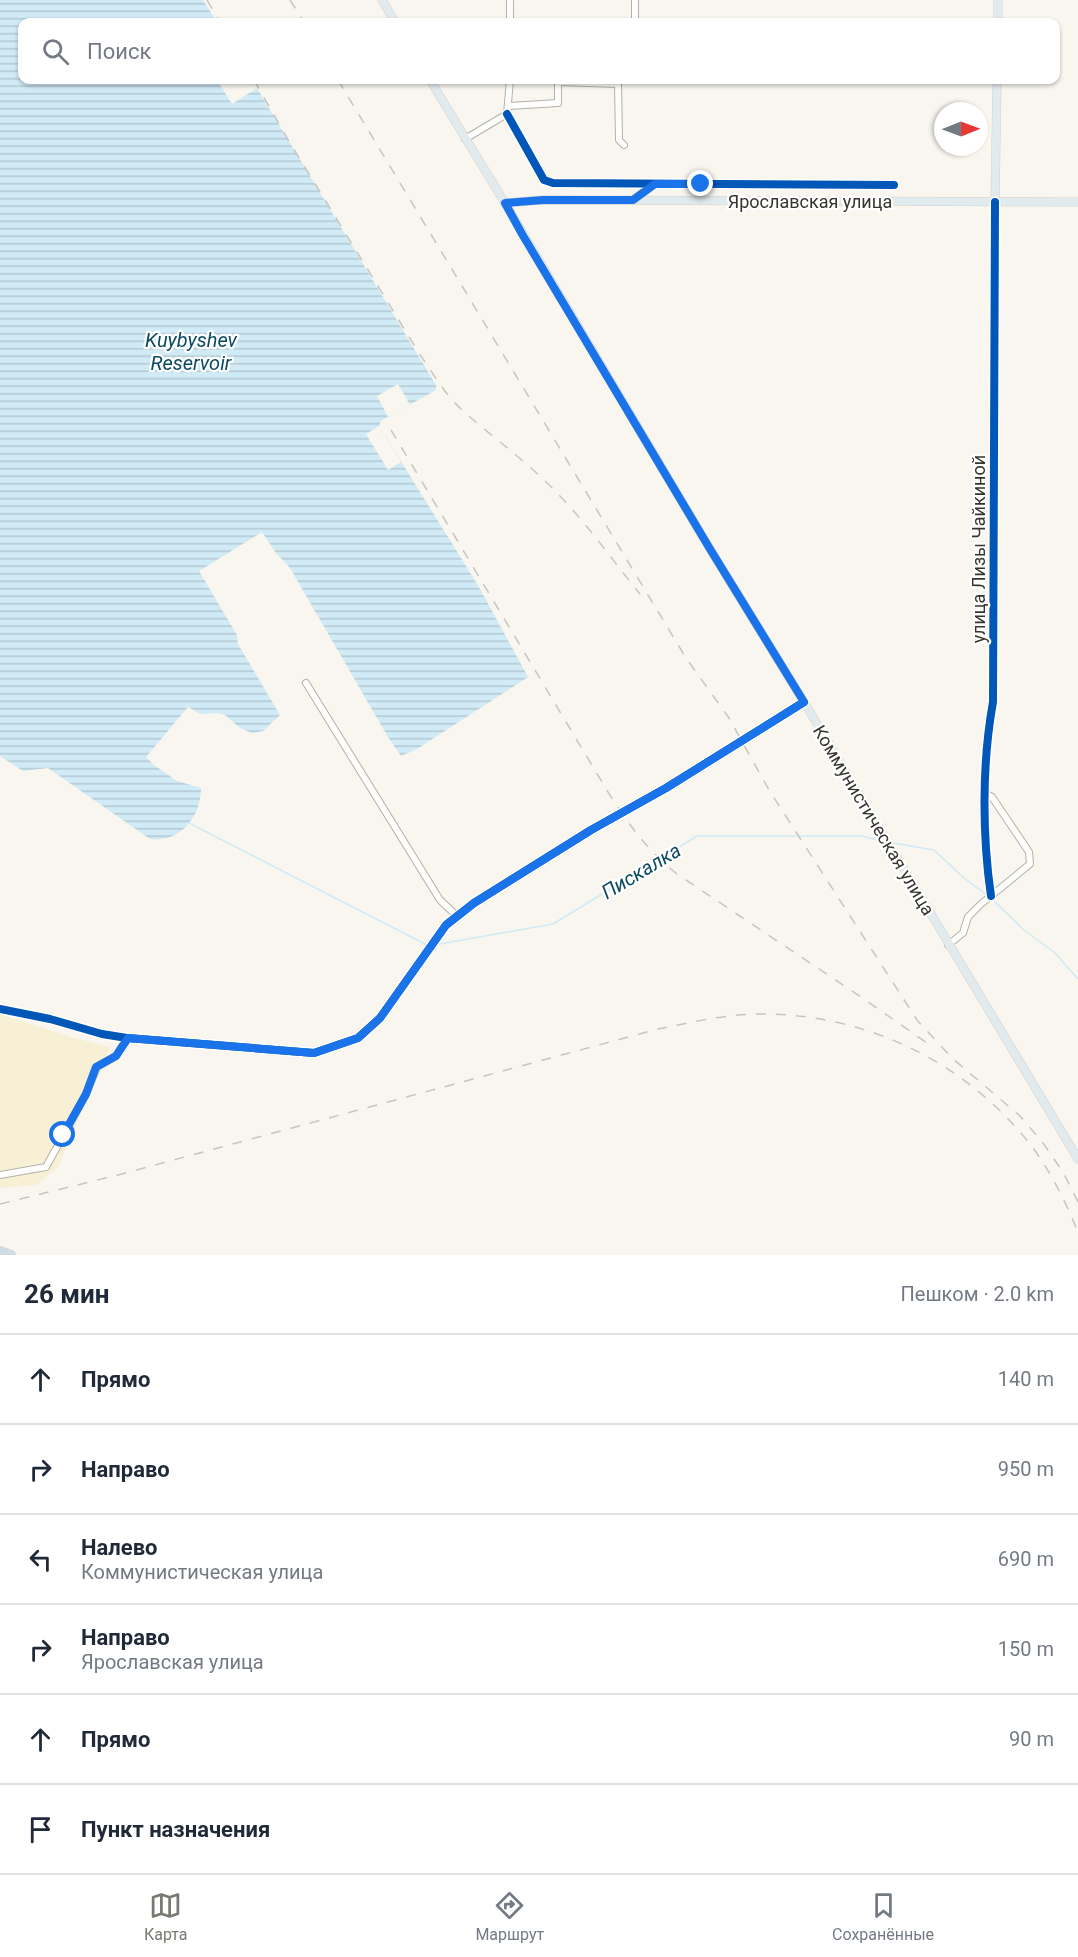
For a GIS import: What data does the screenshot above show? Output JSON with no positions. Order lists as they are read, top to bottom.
{
  "streets": {
    "main road": ["Ярославская улица", "улица Лизы Чайкиной", "Коммунистическая улица"]
  },
  "crossings": [
    ["Ярославская улица", "улица Лизы Чайкиной"],
    ["Ярославская улица", "Коммунистическая улица"]
  ],
  "water": ["Kuybyshev Reservoir", "Пискалка"],
  "north": "right",
  "page": {
    "search": "Поиск",
    "heading": ["26 мин", "Пешком · 2.0 km"],
    "list": [
      ["Прямо", "140 m"],
      ["Направо", "950 m"],
      ["Налево", "Коммунистическая улица", "690 m"],
      ["Направо", "Ярославская улица", "150 m"],
      ["Прямо", "90 m"],
      "Пункт назначения"
    ],
    "nav": ["Карта", "Маршрут", "Сохранённые"]
  }
}
